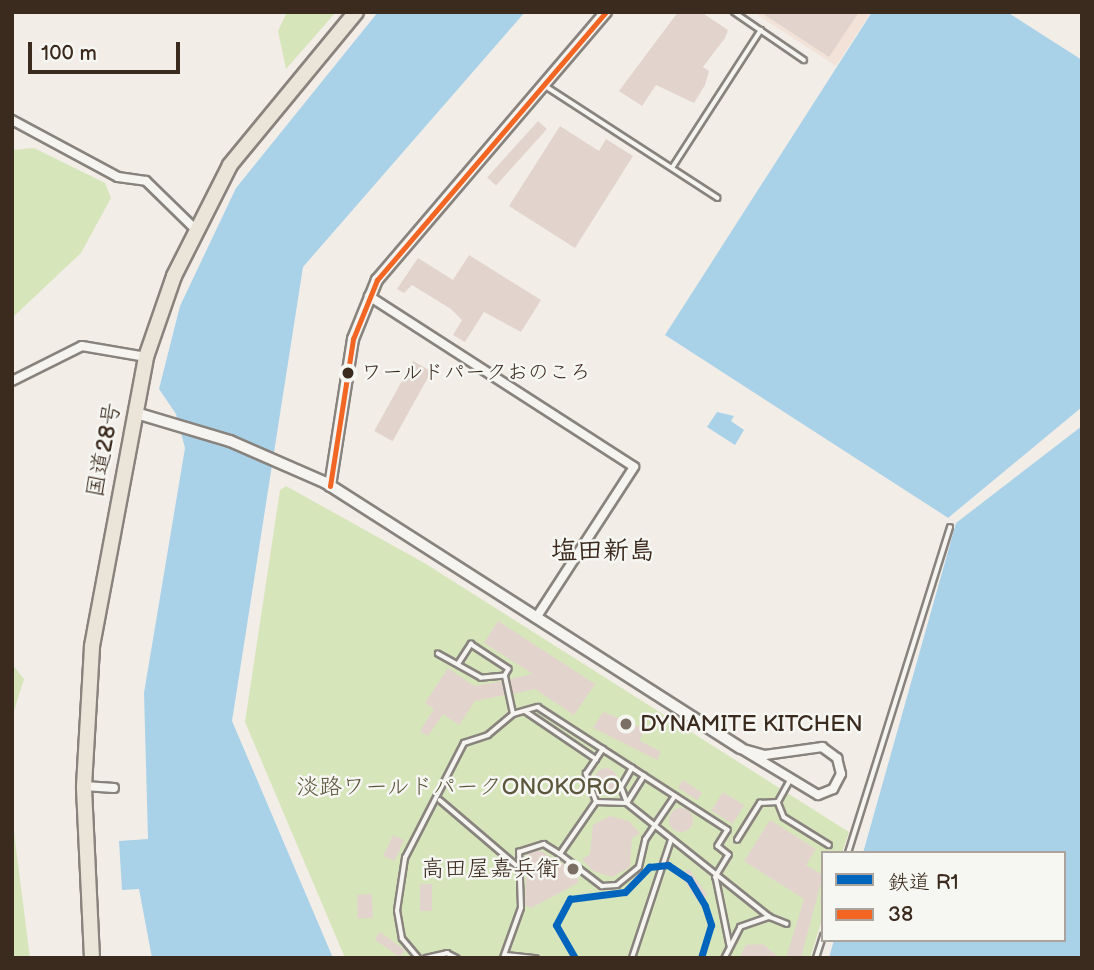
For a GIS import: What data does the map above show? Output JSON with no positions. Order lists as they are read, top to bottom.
{
  "streets": {
    "highway": ["国道28号"]
  },
  "districts": ["塩田新島"],
  "parks": ["淡路ワールドパークONOKORO"],
  "places": ["ワールドパークおのころ", "DYNAMITE KITCHEN", "高田屋嘉兵衛"],
  "lines": ["transit line 38", "rail line R1"],
  "legend": ["鉄道 R1", "38"],
  "scale_bar": "100 m"
}
